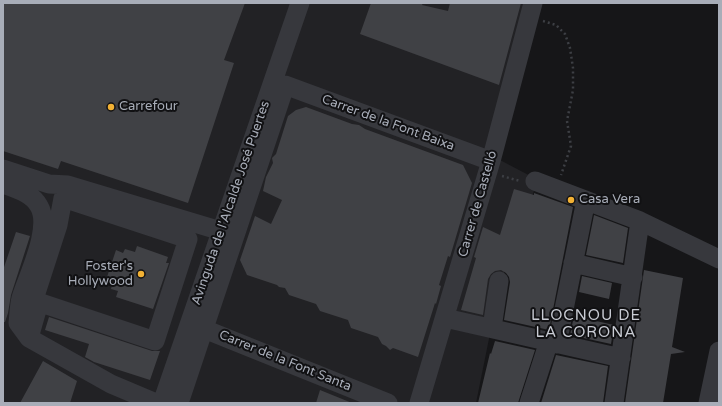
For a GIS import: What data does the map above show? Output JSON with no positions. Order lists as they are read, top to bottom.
{
  "streets": {
    "street": [
      "Carrer de la Font Baixa",
      "Avinguda de l'Alcalde José Puertes",
      "Carrer de Castelló",
      "Carrer de la Font Santa"
    ]
  },
  "crossings": [
    ["Carrer de la Font Baixa", "Avinguda de l'Alcalde José Puertes"],
    ["Carrer de la Font Baixa", "Carrer de Castelló"],
    ["Avinguda de l'Alcalde José Puertes", "Carrer de la Font Santa"]
  ],
  "districts": ["LLOCNOU DE LA CORONA"],
  "places": ["Carrefour", "Casa Vera", "Foster's Hollywood"]
}
